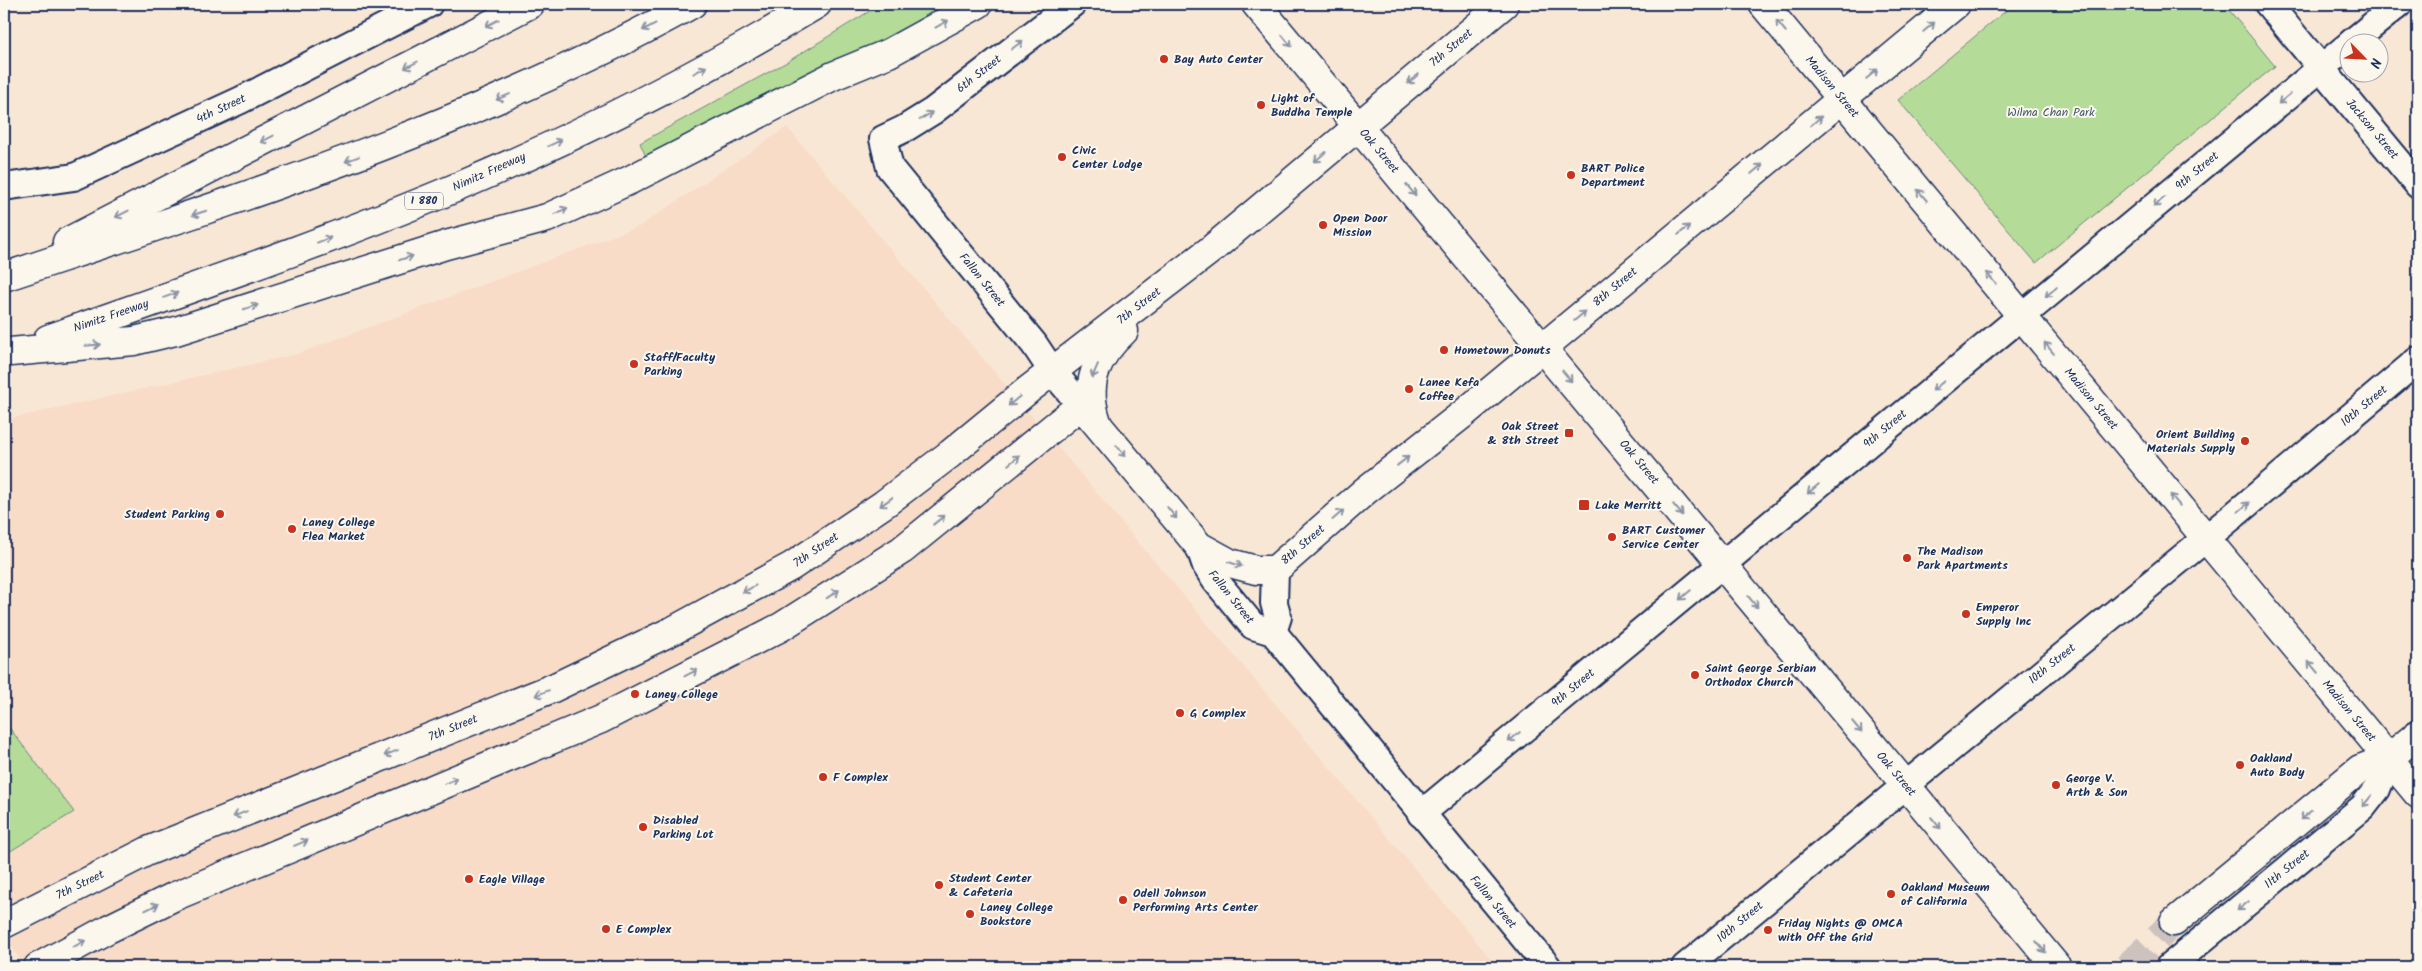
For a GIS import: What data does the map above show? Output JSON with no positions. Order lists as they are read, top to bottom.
{
  "streets": {
    "main road": [
      "7th Street",
      "Madison Street",
      "Oak Street",
      "Nimitz Freeway",
      "I 880",
      "Fallon Street",
      "8th Street",
      "11th Street"
    ],
    "street": [
      "6th Street",
      "4th Street",
      "Jackson Street",
      "9th Street",
      "10th Street"
    ]
  },
  "crossings": [
    ["7th Street", "Oak Street"],
    ["7th Street", "Fallon Street"],
    ["6th Street", "Fallon Street"],
    ["Madison Street", "9th Street"],
    ["Madison Street", "8th Street"],
    ["Madison Street", "10th Street"],
    ["Madison Street", "11th Street"],
    ["Jackson Street", "9th Street"],
    ["Oak Street", "9th Street"],
    ["Oak Street", "8th Street"],
    ["Oak Street", "10th Street"],
    ["9th Street", "Fallon Street"],
    ["Fallon Street", "8th Street"]
  ],
  "one_way": [
    "6th Street",
    "Madison Street",
    "Oak Street",
    "9th Street",
    "8th Street",
    "11th Street"
  ],
  "parks": ["Wilma Chan Park"],
  "places": {
    "other": [
      "Bay Auto Center",
      "Light of Buddha Temple",
      "Civic Center Lodge",
      "BART Police Department",
      "Open Door Mission",
      "Hometown Donuts",
      "Staff/Faculty Parking",
      "Lanee Kefa Coffee",
      "Orient Building Materials Supply",
      "Student Parking",
      "Laney College Flea Market",
      "BART Customer Service Center",
      "The Madison Park Apartments",
      "Emperor Supply Inc",
      "Saint George Serbian Orthodox Church",
      "Laney College",
      "G Complex",
      "Oakland Auto Body",
      "F Complex",
      "George V. Arth & Son",
      "Disabled Parking Lot",
      "Eagle Village",
      "Student Center & Cafeteria",
      "Oakland Museum of California",
      "Odell Johnson Performing Arts Center",
      "Laney College Bookstore",
      "E Complex",
      "Friday Nights @ OMCA with Off the Grid"
    ],
    "transit": ["Oak Street & 8th Street", "Lake Merritt"]
  },
  "north": "bottom right"
}
